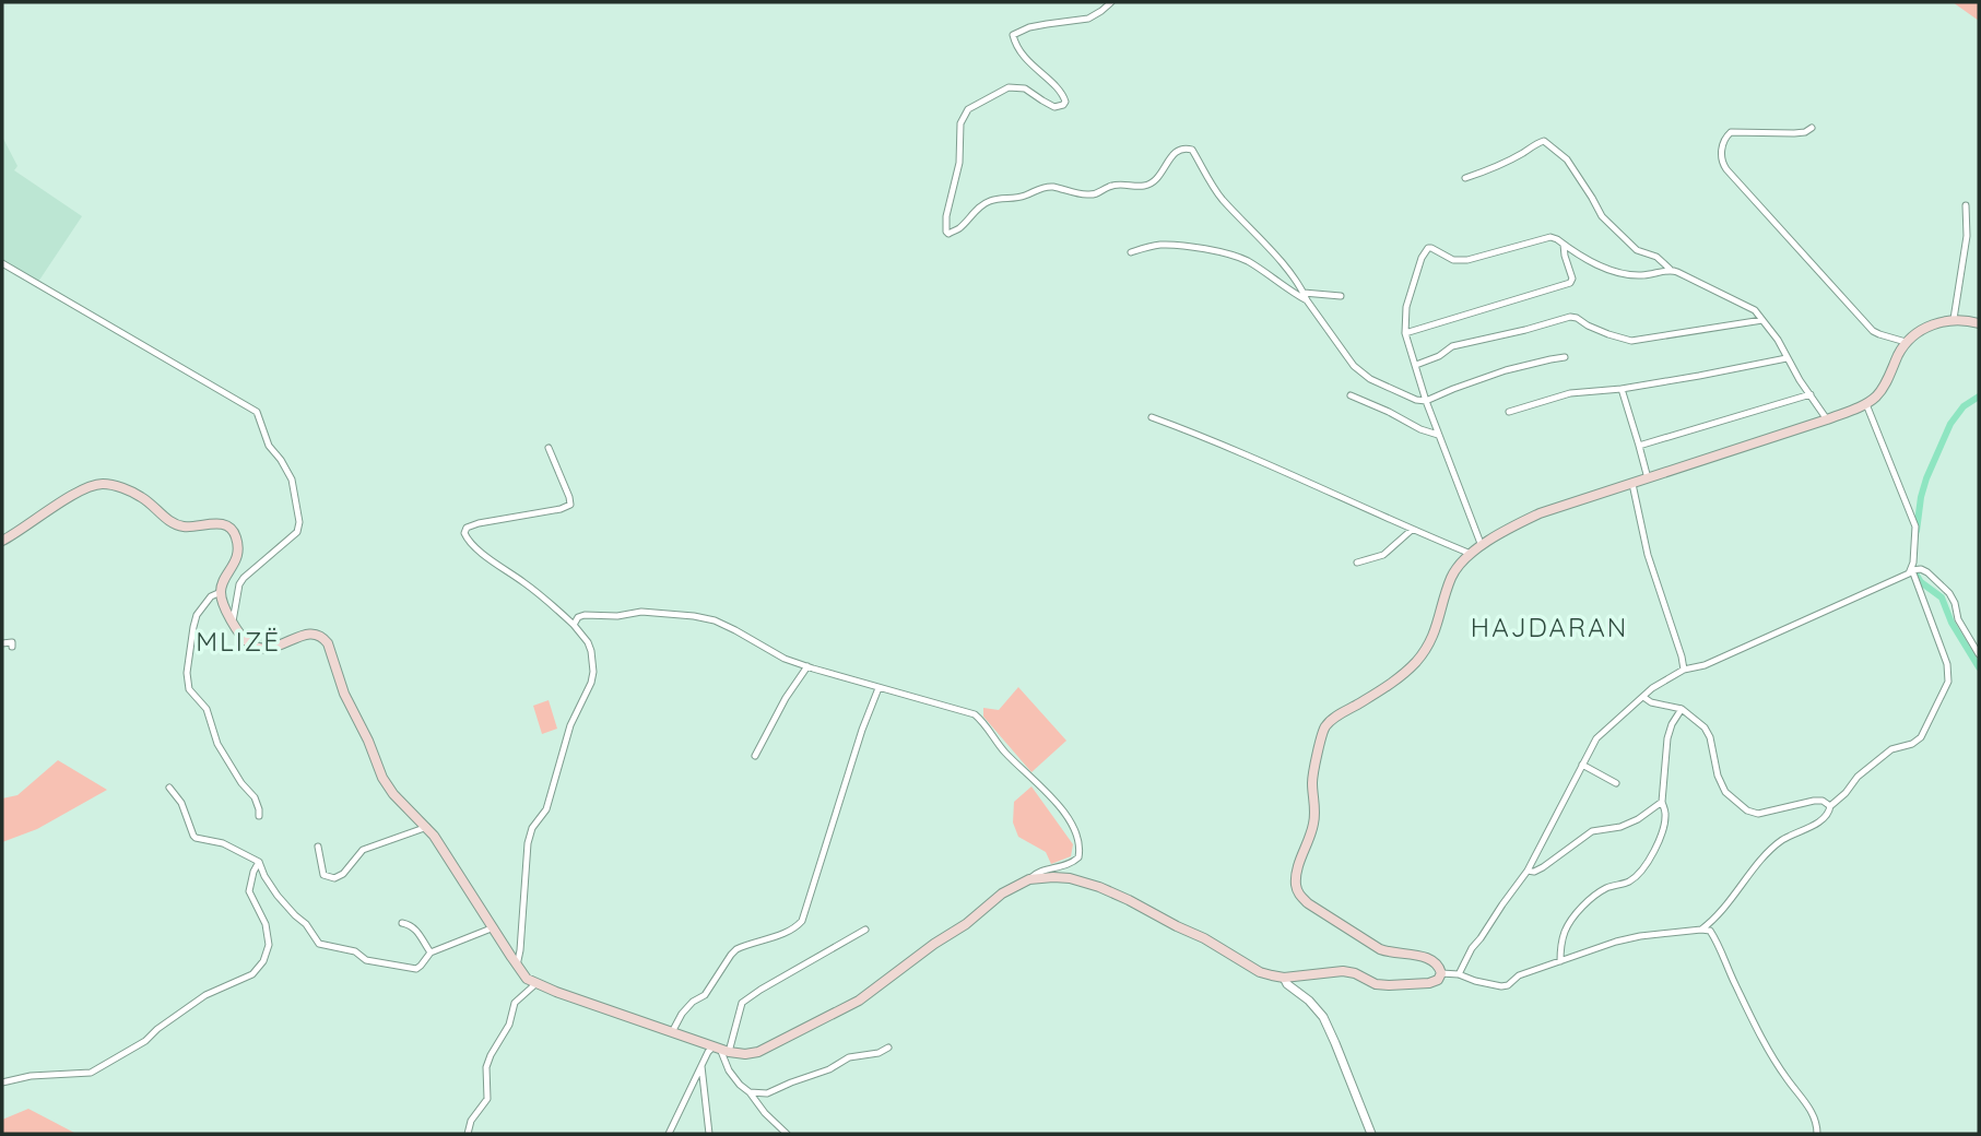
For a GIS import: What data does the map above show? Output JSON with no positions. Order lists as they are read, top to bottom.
{
  "districts": ["HAJDARAN", "MLIZË"]
}
